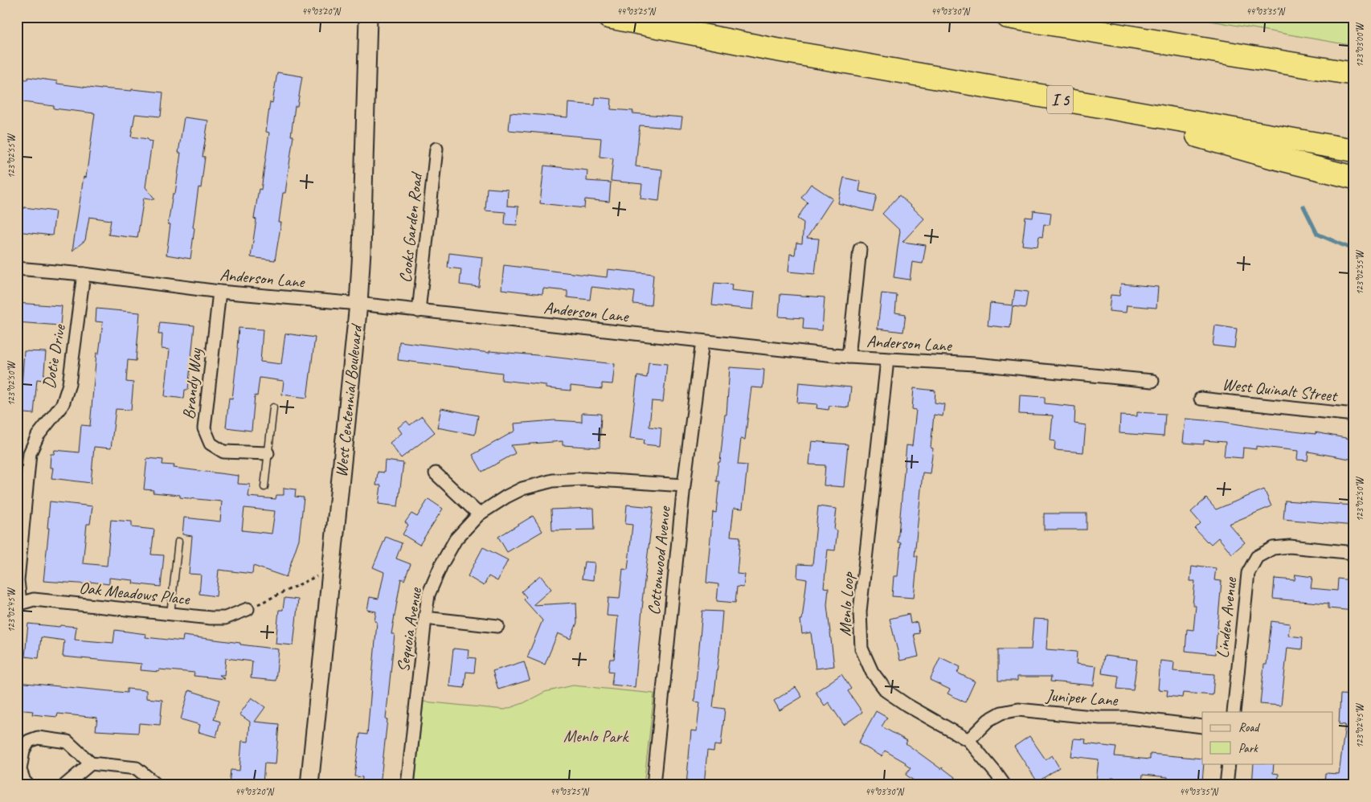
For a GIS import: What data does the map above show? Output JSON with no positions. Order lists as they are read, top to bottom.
{
  "streets": {
    "highway": ["I 5"],
    "main road": ["West Centennial Boulevard"],
    "street": [
      "Cooks Garden Road",
      "Anderson Lane",
      "Dotie Drive",
      "Brandy Way",
      "West Quinalt Street",
      "Cottonwood Avenue",
      "Oak Meadows Place",
      "Menlo Loop",
      "Linden Avenue",
      "Sequoia Avenue",
      "Juniper Lane"
    ]
  },
  "crossings": [
    ["Cooks Garden Road", "Anderson Lane"],
    ["Anderson Lane", "Dotie Drive"],
    ["Anderson Lane", "Brandy Way"],
    ["Anderson Lane", "West Centennial Boulevard"],
    ["Anderson Lane", "Cottonwood Avenue"],
    ["Anderson Lane", "Menlo Loop"],
    ["Dotie Drive", "Oak Meadows Place"],
    ["Cottonwood Avenue", "Sequoia Avenue"],
    ["Menlo Loop", "Juniper Lane"]
  ],
  "parks": ["Menlo Park"],
  "legend": ["Road", "Park"],
  "coordinates": [
    "44°03'20\"N",
    "44°03'25\"N",
    "44°03'30\"N",
    "44°03'35\"N",
    "123°03'00\"W",
    "123°02'55\"W",
    "123°02'50\"W",
    "123°02'45\"W"
  ]
}
